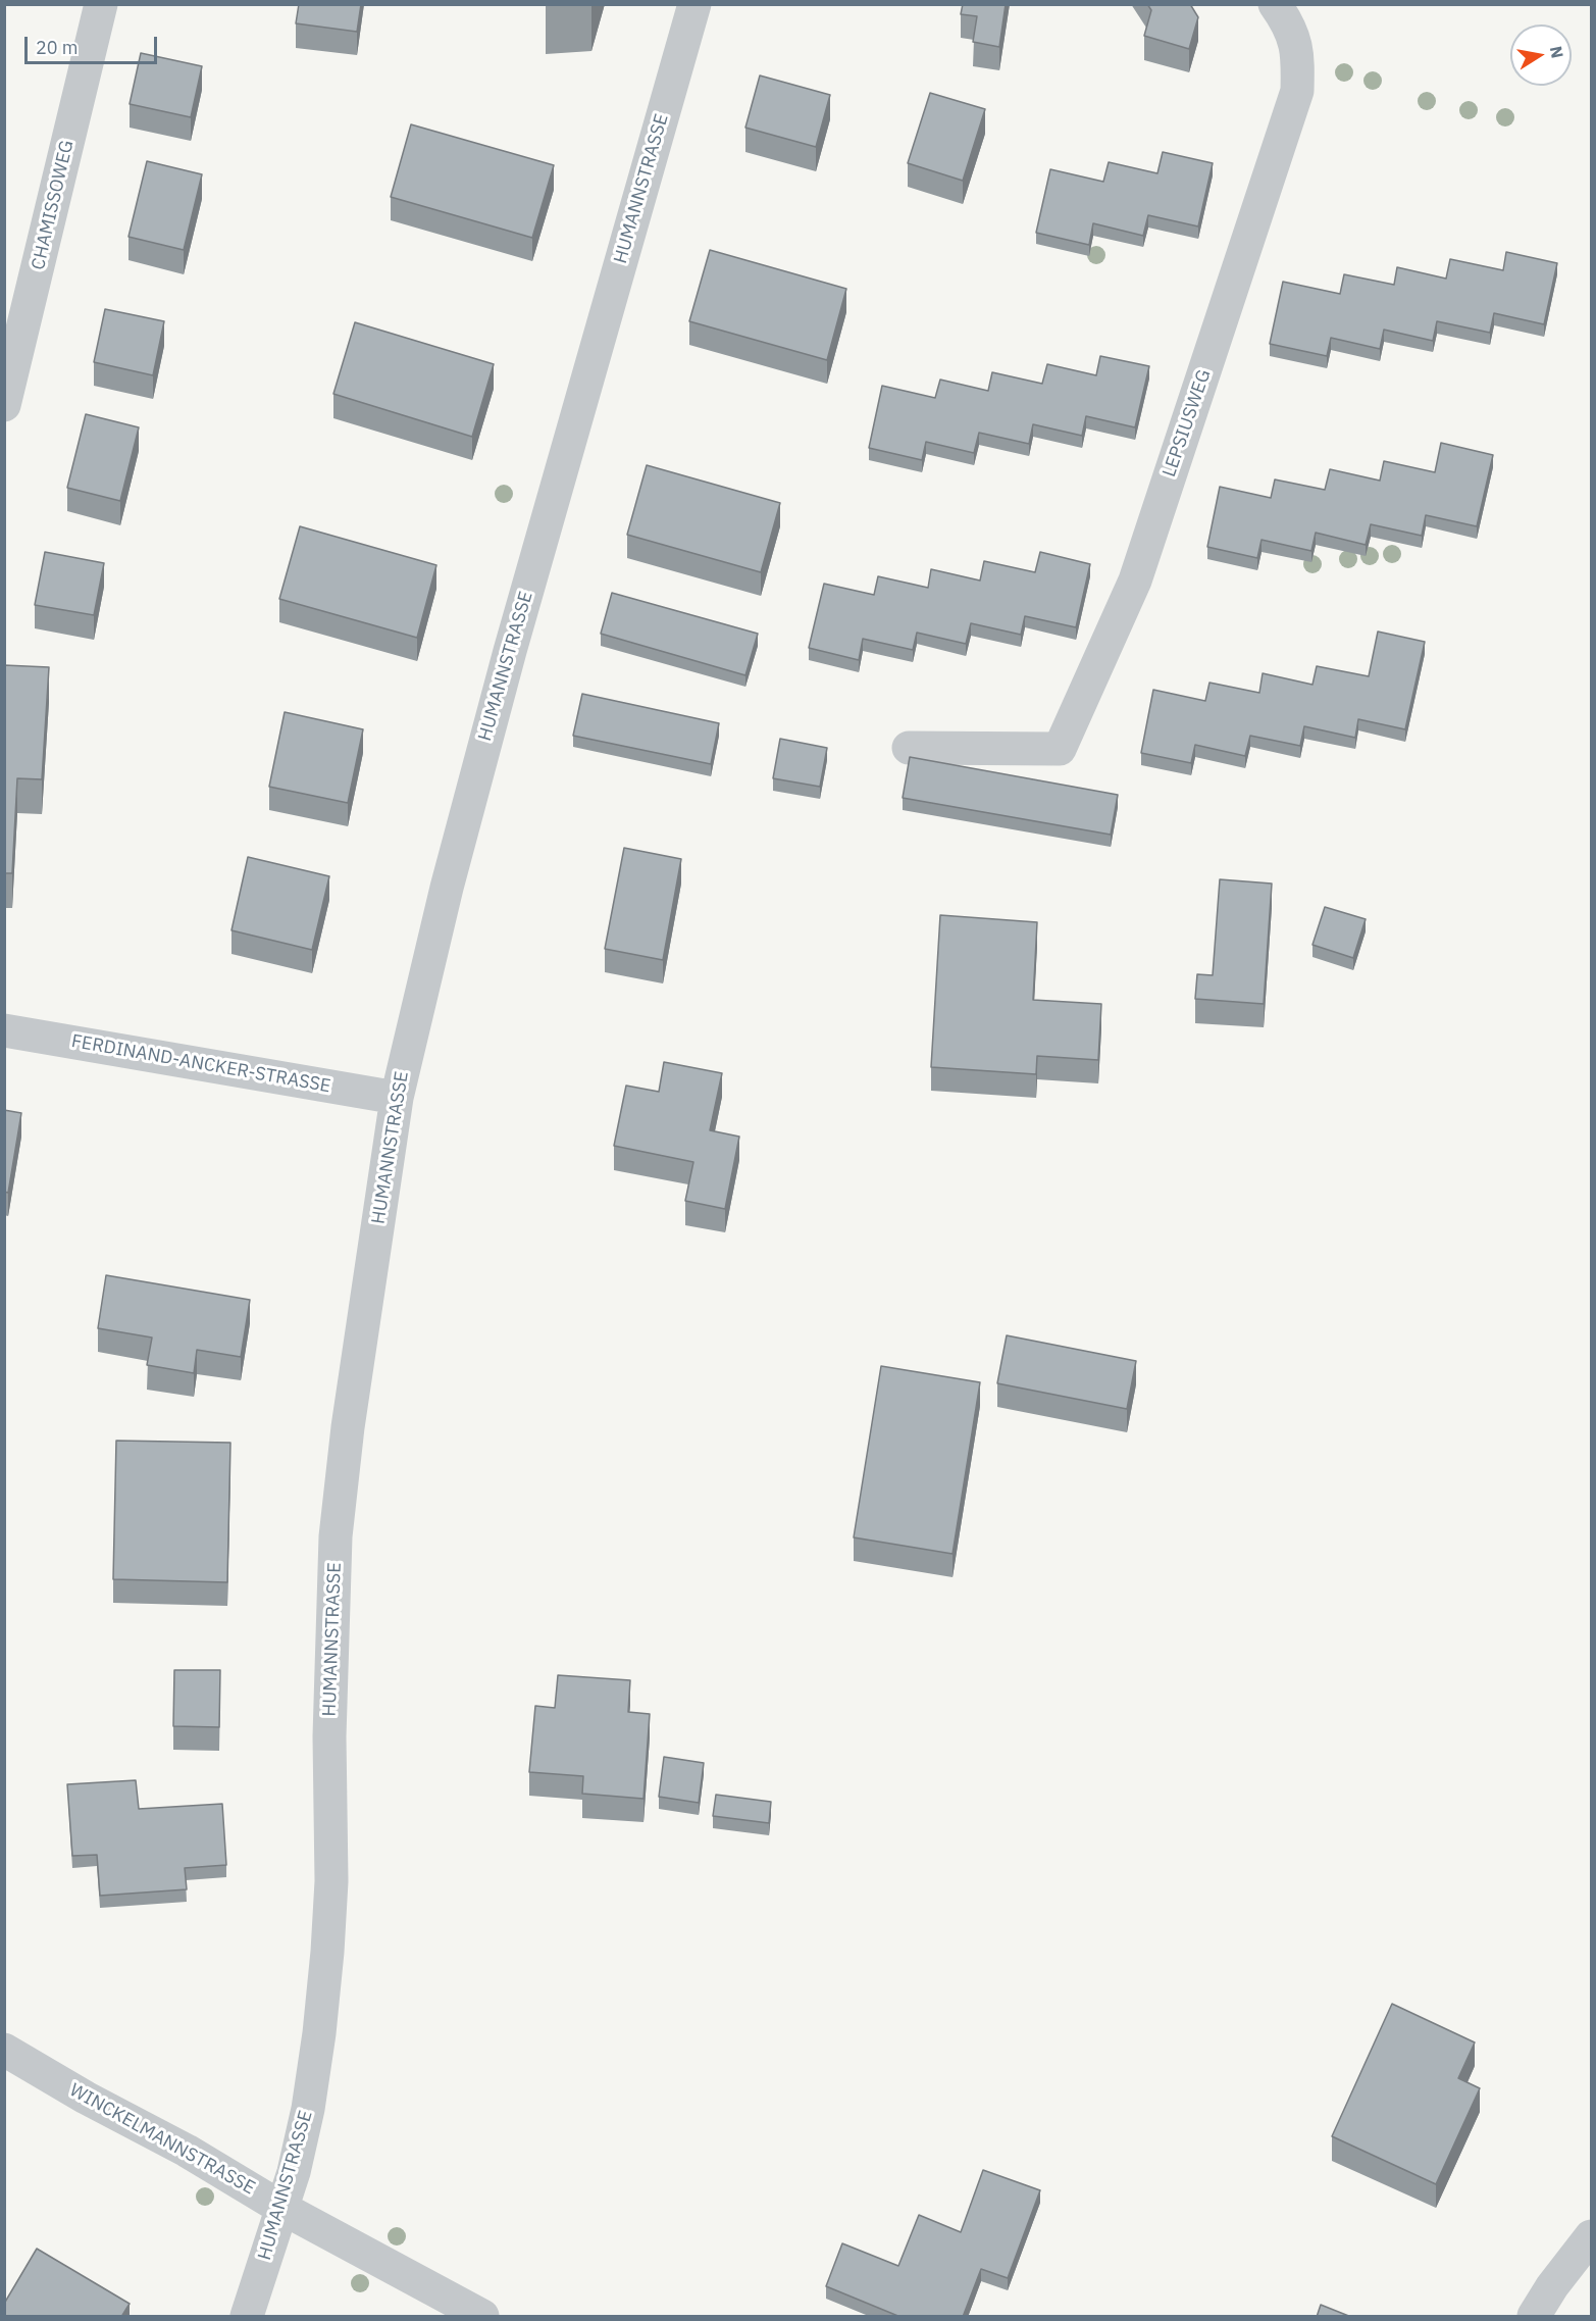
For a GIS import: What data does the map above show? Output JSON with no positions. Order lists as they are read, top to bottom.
{
  "streets": {
    "street": [
      "HUMANNSTRASSE",
      "CHAMISSOWEG",
      "LEPSIUSWEG",
      "FERDINAND-ANCKER-STRASSE",
      "WINCKELMANNSTRASSE"
    ]
  },
  "crossings": [
    ["HUMANNSTRASSE", "FERDINAND-ANCKER-STRASSE"],
    ["HUMANNSTRASSE", "WINCKELMANNSTRASSE"]
  ],
  "scale_bar": "20 m",
  "north": "right"
}
